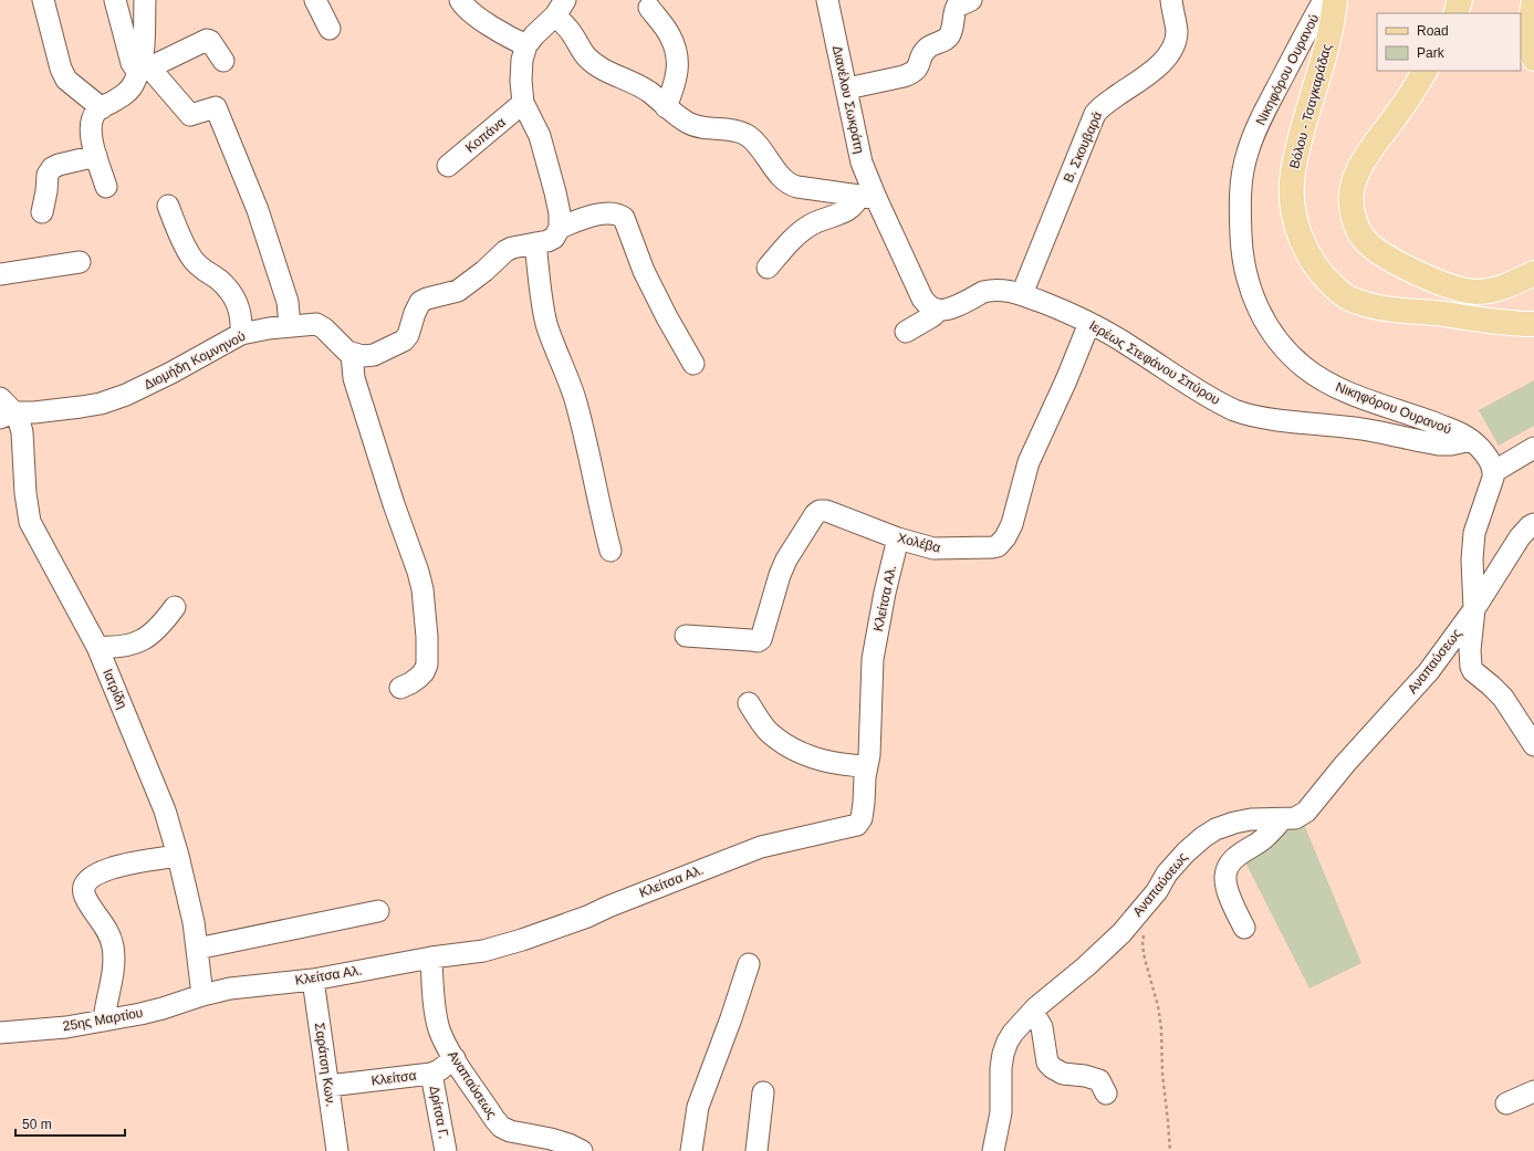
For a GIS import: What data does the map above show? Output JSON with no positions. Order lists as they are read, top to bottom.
{
  "streets": {
    "main road": ["Βόλου - Τσαγκαράδας"],
    "street": [
      "Νικηφόρου Ουρανού",
      "Διανέλου Σωκράτη",
      "Κοπάνα",
      "Β. Σκουβαρά",
      "Διομήδη Κομνηνού",
      "Ιερέως Στεφάνου Σπύρου",
      "Χολέβα",
      "Κλείτσα Αλ.",
      "Αναπαύσεως",
      "Ιατρίδη",
      "25ης Μαρτίου",
      "Σαράτση Κων.",
      "Κλείτσα",
      "Δρίτσα Γ."
    ]
  },
  "crossings": [
    ["Νικηφόρου Ουρανού", "Ιερέως Στεφάνου Σπύρου"],
    ["Β. Σκουβαρά", "Ιερέως Στεφάνου Σπύρου"],
    ["Διομήδη Κομνηνού", "Ιατρίδη"],
    ["Ιερέως Στεφάνου Σπύρου", "Χολέβα"],
    ["Χολέβα", "Κλείτσα Αλ."],
    ["Κλείτσα Αλ.", "Αναπαύσεως"],
    ["Κλείτσα Αλ.", "Ιατρίδη"],
    ["Κλείτσα Αλ.", "25ης Μαρτίου"],
    ["Κλείτσα Αλ.", "Σαράτση Κων."],
    ["Αναπαύσεως", "Κλείτσα"],
    ["Ιατρίδη", "25ης Μαρτίου"],
    ["Σαράτση Κων.", "Κλείτσα"],
    ["Κλείτσα", "Δρίτσα Γ."]
  ],
  "legend": ["Road", "Park"],
  "scale_bar": "50 m"
}
